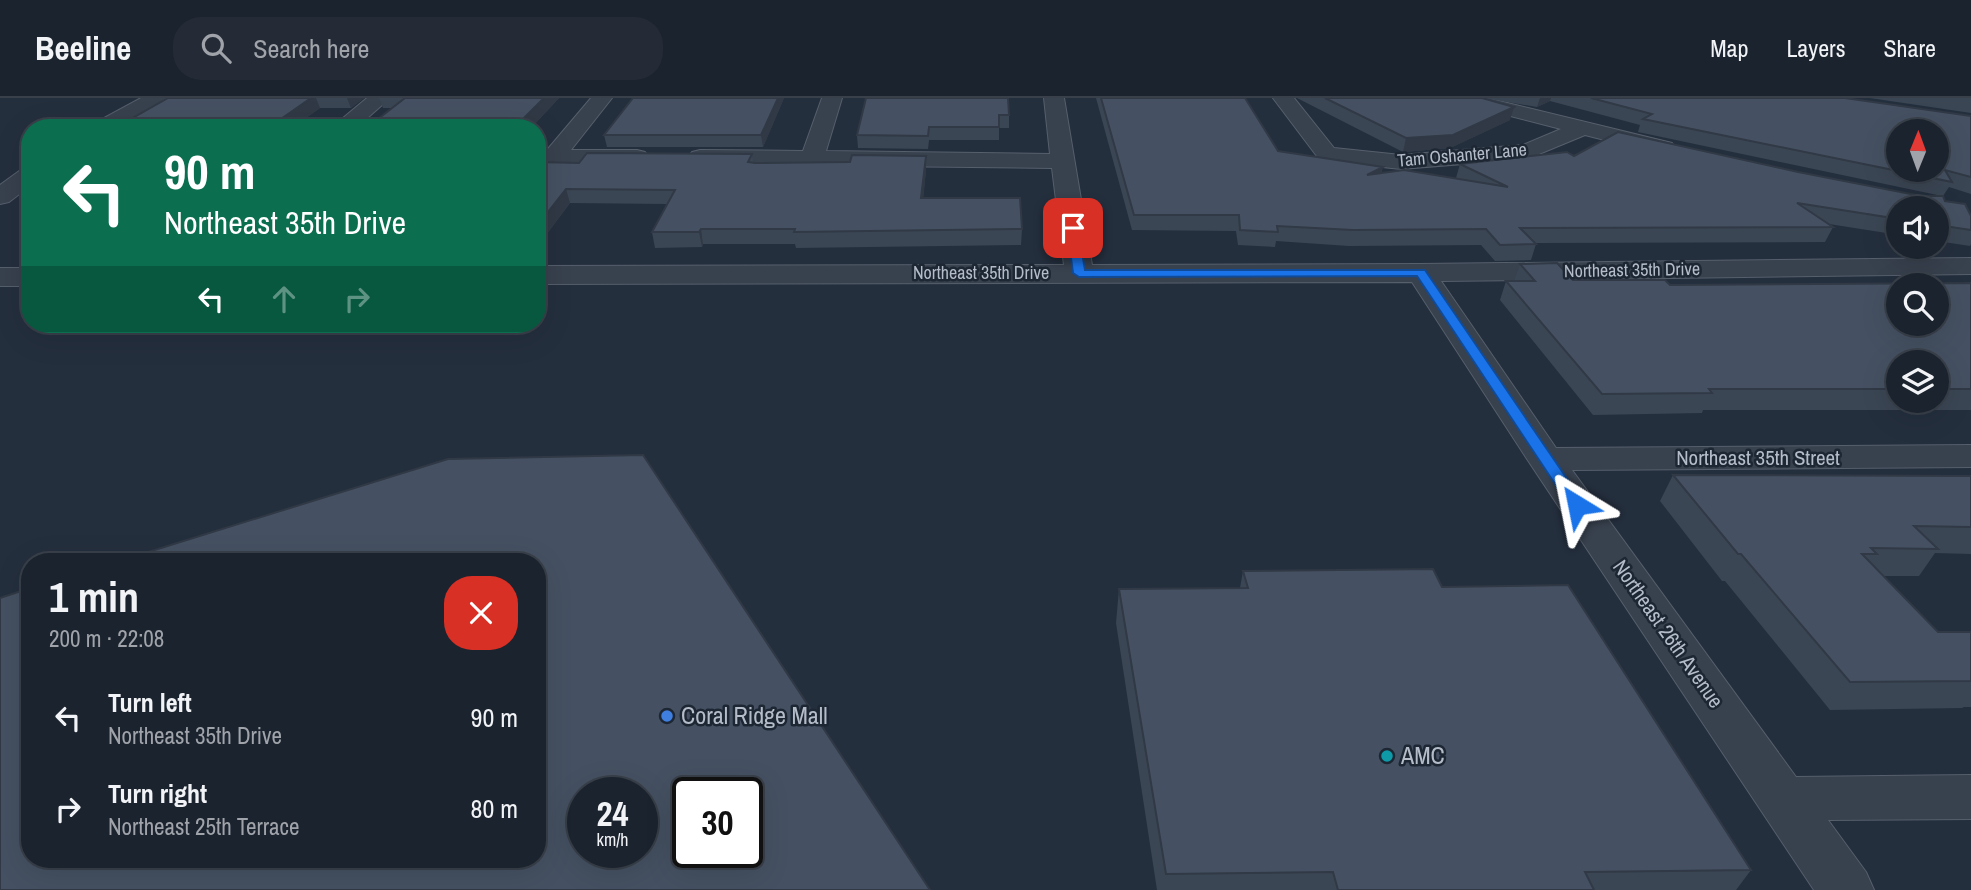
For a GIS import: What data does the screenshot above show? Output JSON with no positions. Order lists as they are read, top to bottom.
{
  "streets": {
    "street": [
      "Tam Oshanter Lane",
      "Northeast 35th Drive",
      "Northeast 35th Street",
      "Northeast 26th Avenue"
    ]
  },
  "crossings": [
    ["Northeast 35th Drive", "Northeast 26th Avenue"],
    ["Northeast 35th Street", "Northeast 26th Avenue"]
  ],
  "places": ["Coral Ridge Mall", "AMC"],
  "north": "top",
  "page": {
    "header": "Beeline",
    "search": "Search here",
    "nav": ["Map", "Layers", "Share"],
    "turn": ["90 m", "Northeast 35th Drive"],
    "heading": ["1 min", "200 m · 22:08"],
    "list": [
      {
        "name": "Turn left",
        "note": "Northeast 35th Drive",
        "value": "90 m"
      },
      {
        "name": "Turn right",
        "note": "Northeast 25th Terrace",
        "value": "80 m"
      }
    ],
    "speed": "24 km/h",
    "limit": "30"
  }
}
